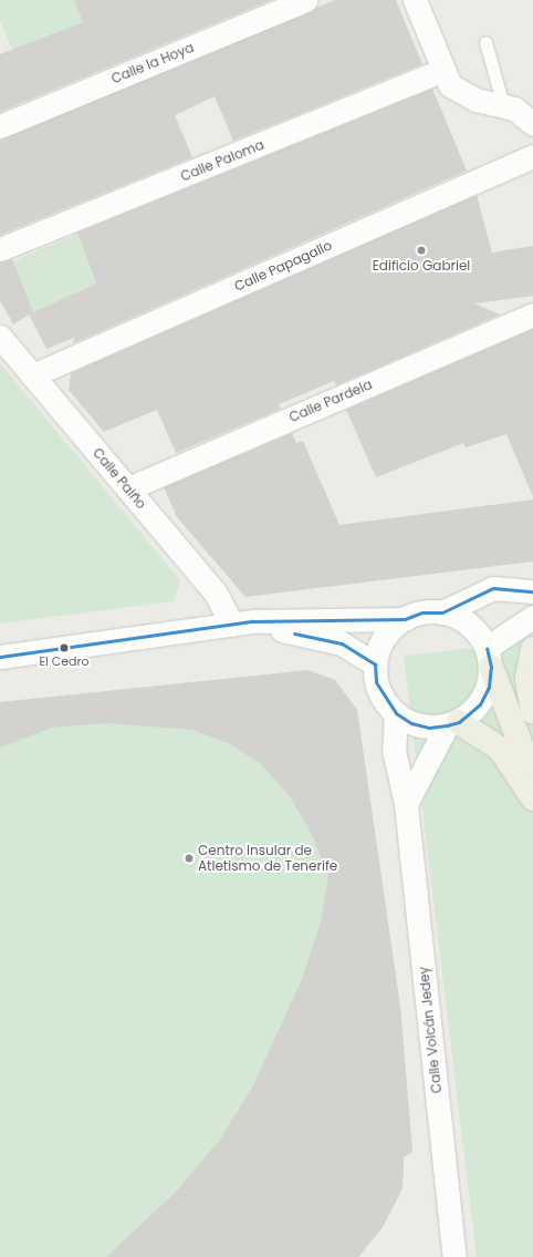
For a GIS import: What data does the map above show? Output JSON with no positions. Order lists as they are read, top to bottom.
{
  "streets": {
    "street": [
      "Calle la Hoya",
      "Calle Paloma",
      "Calle Papagallo",
      "Calle Pardela",
      "Calle Paiño",
      "Calle Volcán Jedey"
    ]
  },
  "crossings": [
    ["Calle Papagallo", "Calle Paiño"],
    ["Calle Pardela", "Calle Paiño"]
  ],
  "places": ["Edificio Gabriel", "El Cedro", "Centro Insular de Atletismo de Tenerife"]
}
